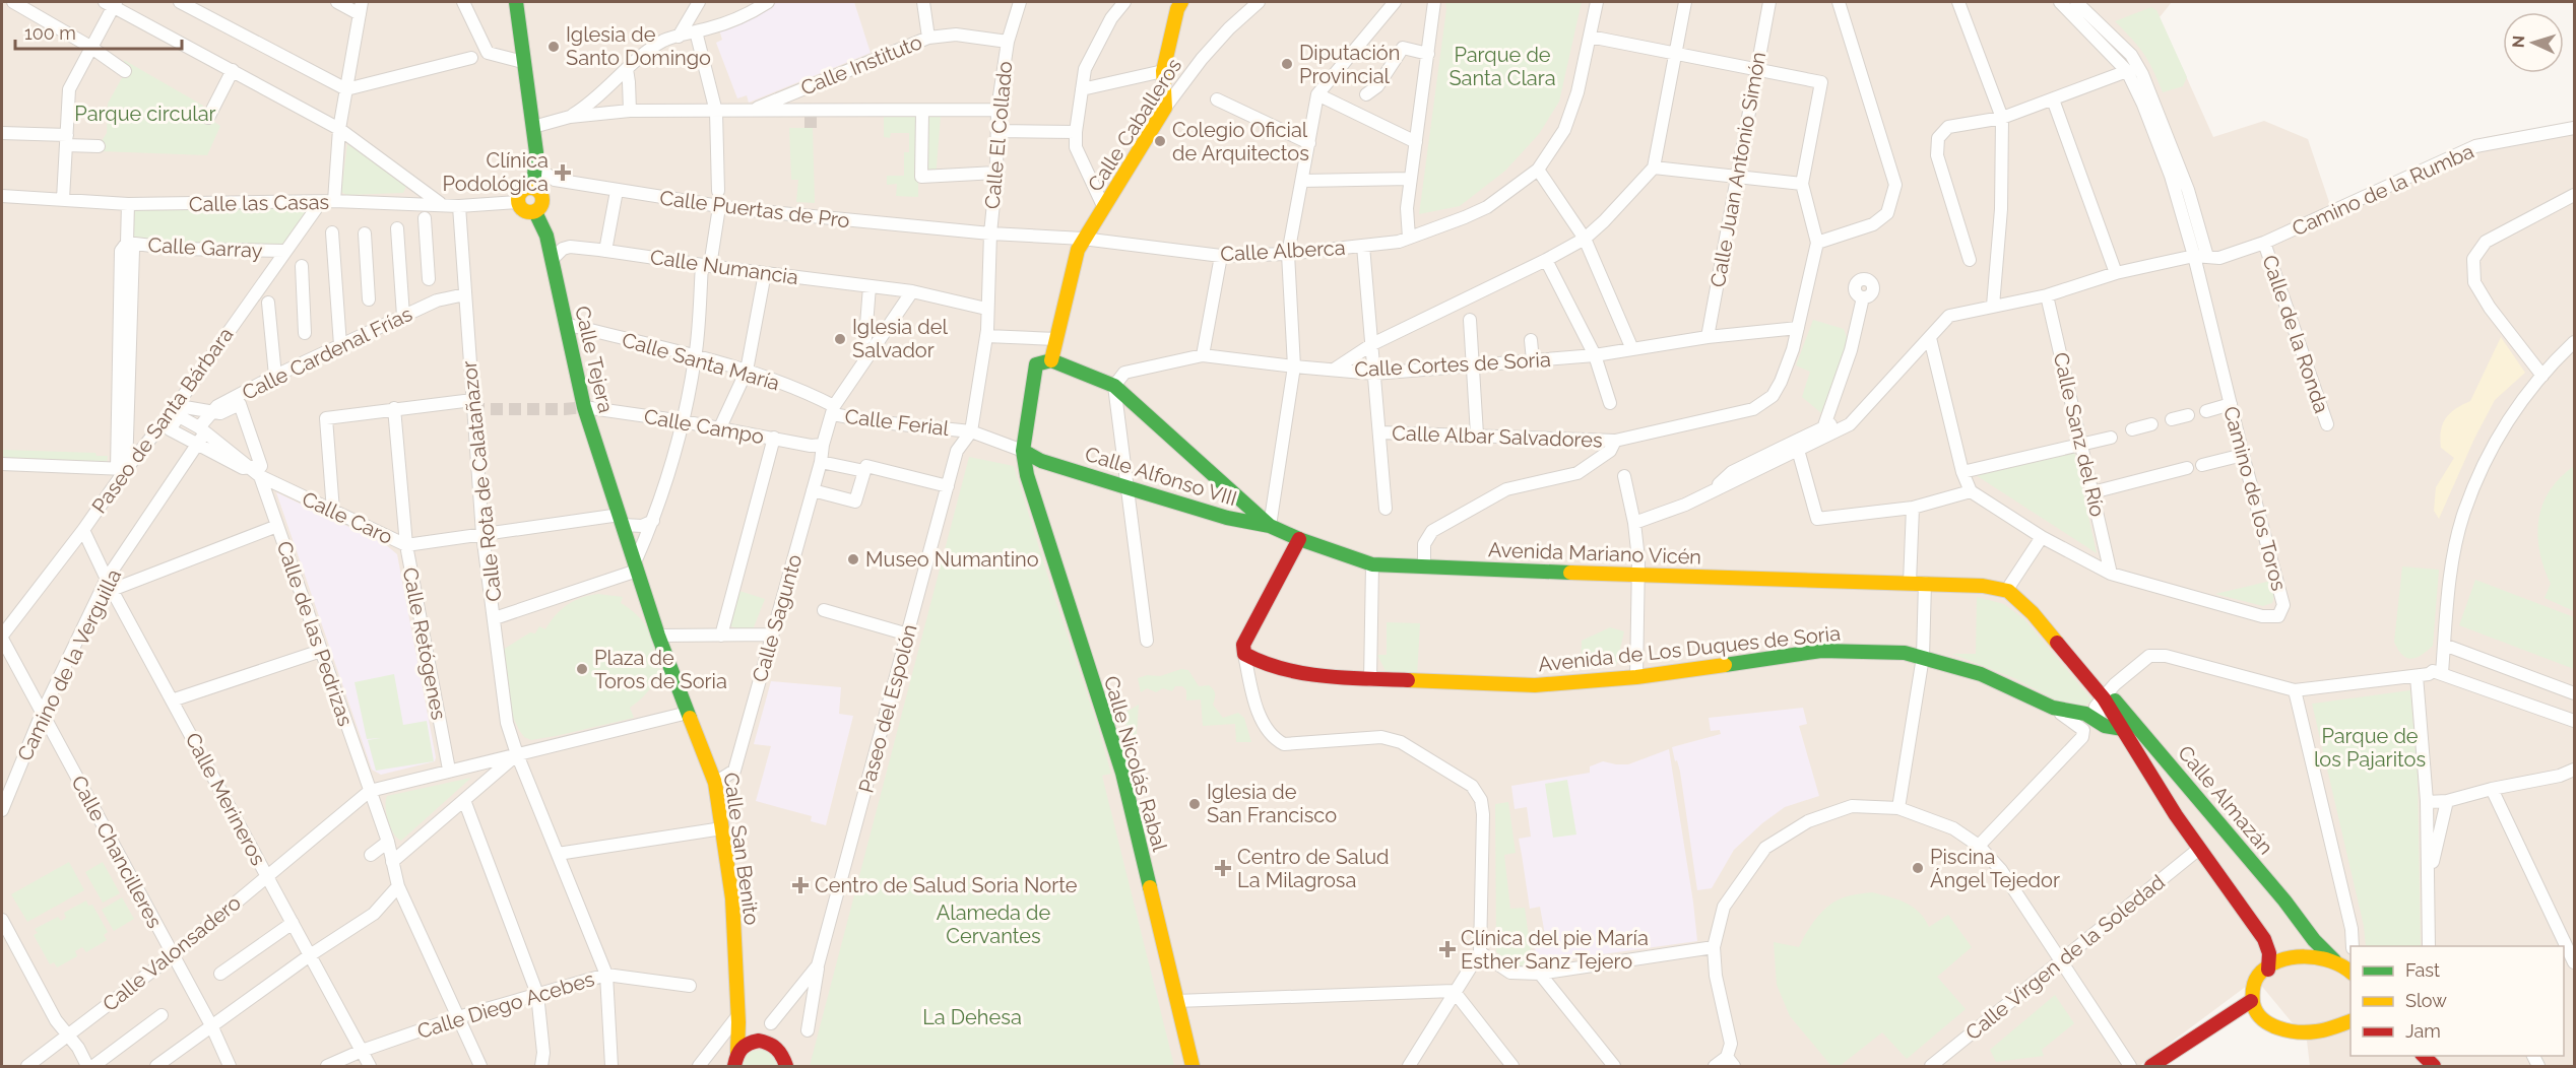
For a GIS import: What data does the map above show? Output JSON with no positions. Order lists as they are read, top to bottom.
{
  "streets": {
    "street": [
      "Calle Instituto",
      "Calle Caballeros",
      "Calle El Collado",
      "Calle Juan Antonio Simón",
      "Camino de la Rumba",
      "Calle las Casas",
      "Calle Puertas de Pro",
      "Calle Garray",
      "Calle Alberca",
      "Calle Numancia",
      "Calle de la Ronda",
      "Calle Cardenal Frías",
      "Calle Tejera",
      "Calle Santa María",
      "Calle Cortes de Soria",
      "Paseo de Santa Bárbara",
      "Calle Ferial",
      "Calle Campo",
      "Calle Sanz del Río",
      "Calle Albar Salvadores",
      "Calle Alfonso VIII",
      "Calle Rota de Calatañazor",
      "Camino de los Toros",
      "Calle Caro",
      "Avenida Mariano Vicén",
      "Calle Sagunto",
      "Calle de las Pedrizas",
      "Calle Retógenes",
      "Avenida de Los Duques de Soria",
      "Camino de la Verguilla",
      "Paseo del Espolón",
      "Calle Nicolás Rabal",
      "Calle Merineros",
      "Calle Almazán",
      "Calle San Benito",
      "Calle Chancilleres",
      "Calle Valonsadero",
      "Calle Virgen de la Soledad",
      "Calle Diego Acebes"
    ]
  },
  "crossings": [
    ["Calle Instituto", "Calle El Collado"],
    ["Calle Caballeros", "Calle Puertas de Pro"],
    ["Calle Caballeros", "Calle Alberca"],
    ["Calle El Collado", "Calle Puertas de Pro"],
    ["Calle El Collado", "Calle Numancia"],
    ["Calle El Collado", "Calle Ferial"],
    ["Calle El Collado", "Paseo del Espolón"],
    ["Calle Juan Antonio Simón", "Calle Cortes de Soria"],
    ["Camino de la Rumba", "Calle de la Ronda"],
    ["Camino de la Rumba", "Calle Sanz del Río"],
    ["Camino de la Rumba", "Camino de los Toros"],
    ["Calle las Casas", "Calle Tejera"],
    ["Calle las Casas", "Paseo de Santa Bárbara"],
    ["Calle las Casas", "Calle Rota de Calatañazor"],
    ["Calle Puertas de Pro", "Calle Alberca"],
    ["Calle Garray", "Paseo de Santa Bárbara"],
    ["Calle Numancia", "Calle Tejera"],
    ["Calle Numancia", "Calle Sagunto"],
    ["Calle Cardenal Frías", "Calle Rota de Calatañazor"],
    ["Calle Cardenal Frías", "Calle Caro"],
    ["Calle Cardenal Frías", "Camino de la Verguilla"],
    ["Calle Tejera", "Calle Santa María"],
    ["Calle Tejera", "Calle Campo"],
    ["Calle Tejera", "Calle Caro"],
    ["Calle Tejera", "Calle San Benito"],
    ["Calle Santa María", "Calle Ferial"],
    ["Calle Santa María", "Calle Sagunto"],
    ["Calle Cortes de Soria", "Calle Albar Salvadores"],
    ["Paseo de Santa Bárbara", "Calle Caro"],
    ["Paseo de Santa Bárbara", "Calle Merineros"],
    ["Paseo de Santa Bárbara", "Calle Chancilleres"],
    ["Calle Ferial", "Calle Alfonso VIII"],
    ["Calle Ferial", "Calle Sagunto"],
    ["Calle Ferial", "Paseo del Espolón"],
    ["Calle Ferial", "Calle Nicolás Rabal"],
    ["Calle Campo", "Calle Sagunto"],
    ["Calle Sanz del Río", "Camino de los Toros"],
    ["Calle Alfonso VIII", "Avenida Mariano Vicén"],
    ["Calle Alfonso VIII", "Calle Nicolás Rabal"],
    ["Calle Rota de Calatañazor", "Calle Caro"],
    ["Calle Rota de Calatañazor", "Calle Diego Acebes"],
    ["Calle Caro", "Calle de las Pedrizas"],
    ["Calle Caro", "Calle Retógenes"],
    ["Calle Caro", "Camino de la Verguilla"],
    ["Calle Caro", "Calle San Benito"],
    ["Avenida Mariano Vicén", "Calle Almazán"],
    ["Calle Sagunto", "Calle San Benito"],
    ["Calle de las Pedrizas", "Calle Valonsadero"],
    ["Calle de las Pedrizas", "Calle Diego Acebes"],
    ["Avenida de Los Duques de Soria", "Calle Almazán"],
    ["Camino de la Verguilla", "Calle Merineros"],
    ["Camino de la Verguilla", "Calle Chancilleres"],
    ["Calle Merineros", "Calle Valonsadero"],
    ["Calle Merineros", "Calle Diego Acebes"],
    ["Calle Almazán", "Calle Virgen de la Soledad"],
    ["Calle Chancilleres", "Calle Valonsadero"]
  ],
  "parks": [
    "Parque de Santa Clara",
    "Parque circular",
    "Parque de los Pajaritos",
    "Alameda de Cervantes",
    "La Dehesa"
  ],
  "places": {
    "other": [
      "Iglesia de Santo Domingo",
      "Diputación Provincial",
      "Colegio Oficial de Arquitectos",
      "Iglesia del Salvador",
      "Museo Numantino",
      "Plaza de Toros de Soria",
      "Iglesia de San Francisco",
      "Piscina Ángel Tejedor"
    ],
    "health": [
      "Clínica Podológica",
      "Centro de Salud La Milagrosa",
      "Centro de Salud Soria Norte",
      "Clínica del pie María Esther Sanz Tejero"
    ]
  },
  "legend": ["Fast", "Slow", "Jam"],
  "scale_bar": "100 m",
  "north": "left"
}
